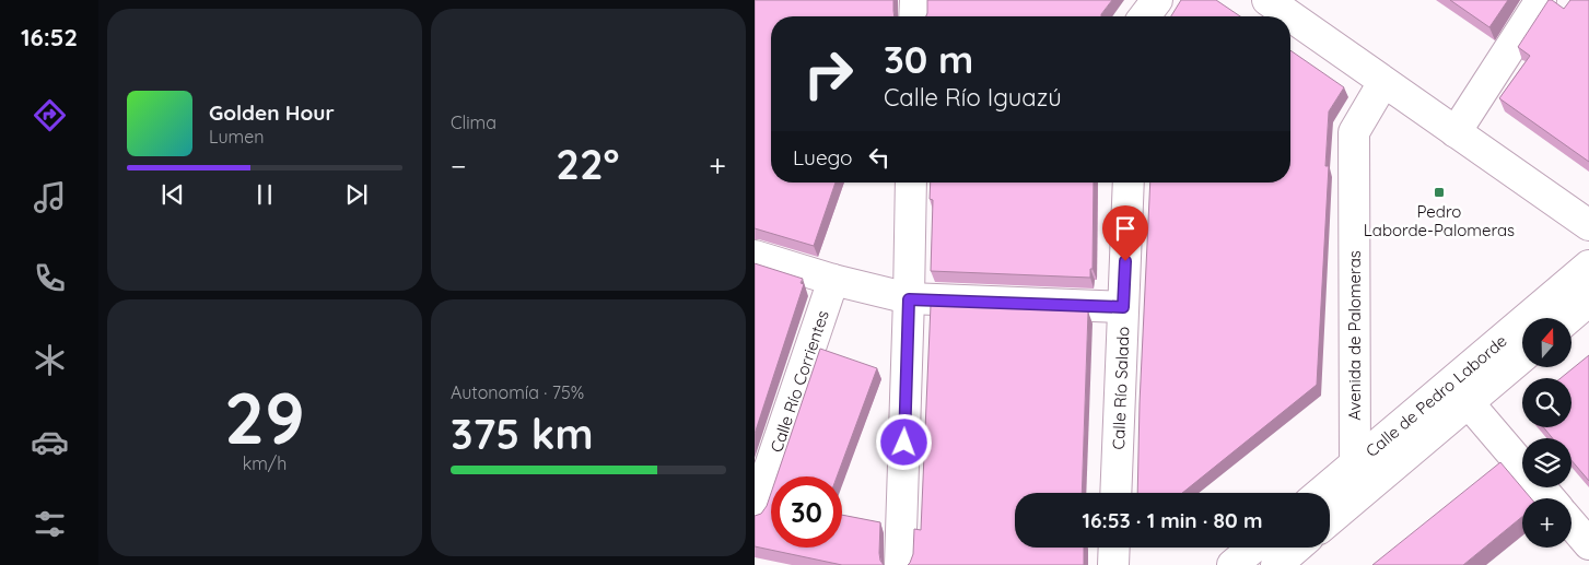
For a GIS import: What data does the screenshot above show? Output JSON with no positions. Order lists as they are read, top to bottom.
{
  "streets": {
    "street": [
      "Avenida de Palomeras",
      "Calle Río Corrientes",
      "Calle Río Salado",
      "Calle de Pedro Laborde"
    ]
  },
  "crossings": [
    ["Avenida de Palomeras", "Calle de Pedro Laborde"]
  ],
  "places": {
    "transit": ["Pedro Laborde-Palomeras"]
  },
  "north": "top",
  "page": {
    "tabs": "16:52",
    "tile": [
      "Clima",
      ["29", "km/h"],
      ["Autonomía · 75%", "375 km"]
    ],
    "turn": ["30 m", "Calle Río Iguazú"],
    "song": ["Golden Hour", "Lumen"],
    "then": "Luego",
    "heat": ["−", "22°", "+"],
    "map_buttons": "+",
    "limit": "30",
    "trip": "16:53 · 1 min · 80 m"
  }
}
